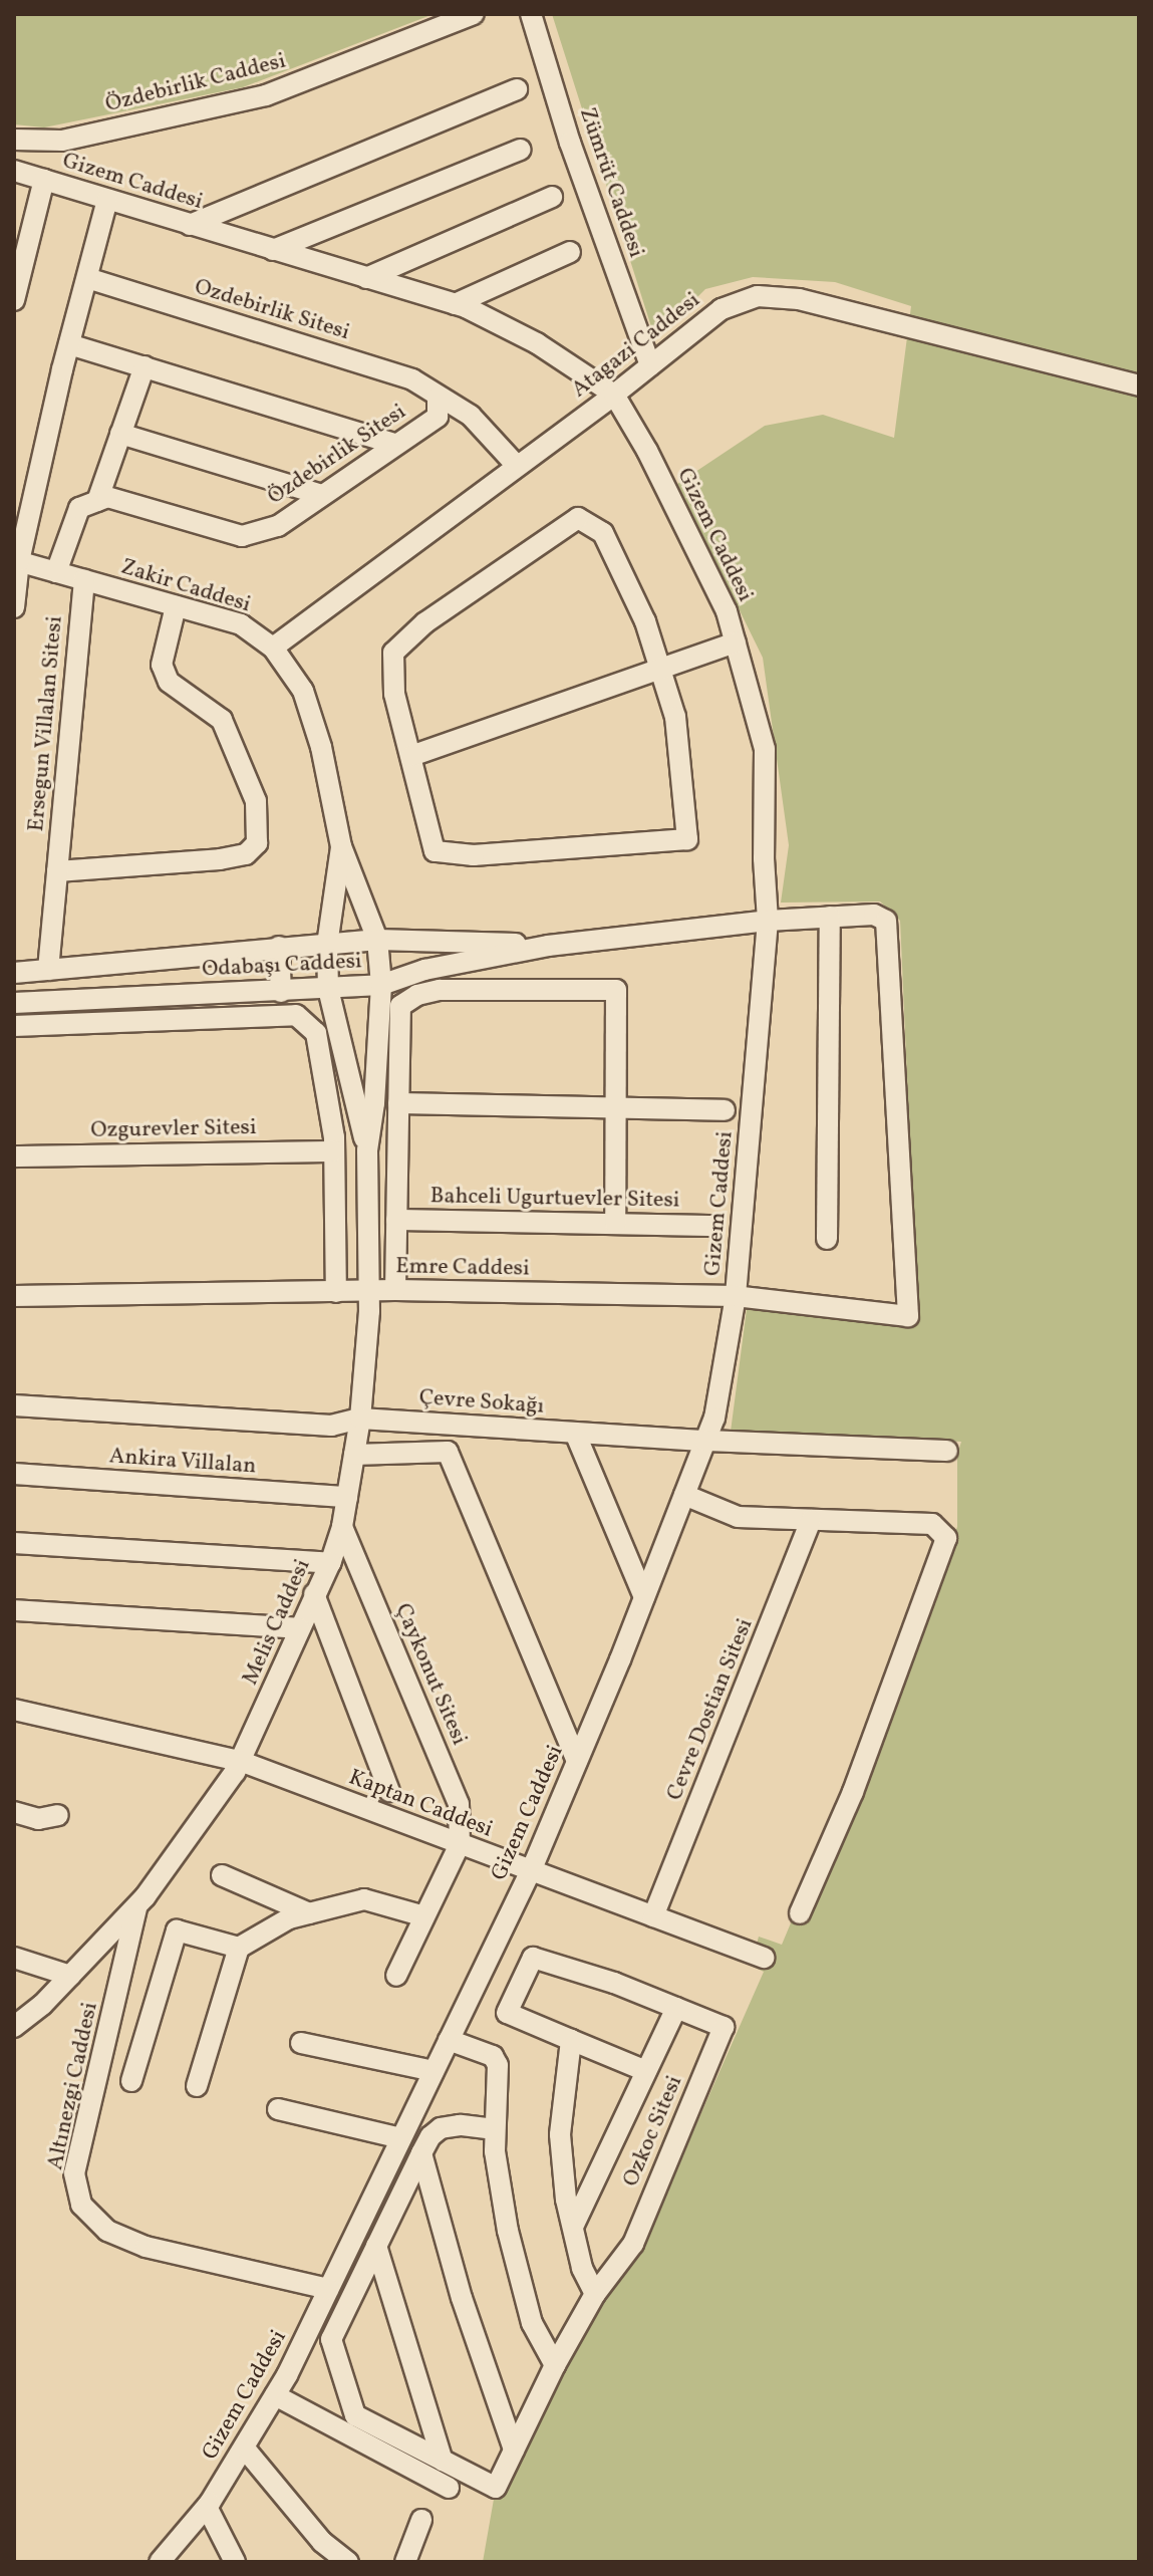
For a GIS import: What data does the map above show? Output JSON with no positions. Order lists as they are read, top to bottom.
{
  "streets": {
    "street": [
      "Özdebirlik Caddesi",
      "Gizem Caddesi",
      "Zümrüt Caddesi",
      "Ozdebirlik Sitesi",
      "Atagazi Caddesi",
      "Özdebirlik Sitesi",
      "Zakir Caddesi",
      "Ersegun Villalan Sitesi",
      "Odabaşı Caddesi",
      "Ozgurevler Sitesi",
      "Bahceli Ugurtuevler Sitesi",
      "Emre Caddesi",
      "Çevre Sokağı",
      "Ankira Villalan",
      "Melis Caddesi",
      "Çaykonut Sitesi",
      "Cevre Dostian Sitesi",
      "Kaptan Caddesi",
      "Altınezgi Caddesi",
      "Ozkoc Sitesi"
    ]
  },
  "crossings": [
    ["Gizem Caddesi", "Atagazi Caddesi"],
    ["Gizem Caddesi", "Odabaşı Caddesi"],
    ["Gizem Caddesi", "Emre Caddesi"],
    ["Gizem Caddesi", "Çevre Sokağı"],
    ["Gizem Caddesi", "Kaptan Caddesi"],
    ["Gizem Caddesi", "Altınezgi Caddesi"],
    ["Zümrüt Caddesi", "Atagazi Caddesi"],
    ["Ozdebirlik Sitesi", "Atagazi Caddesi"],
    ["Ozdebirlik Sitesi", "Özdebirlik Sitesi"],
    ["Atagazi Caddesi", "Zakir Caddesi"],
    ["Zakir Caddesi", "Ersegun Villalan Sitesi"],
    ["Zakir Caddesi", "Melis Caddesi"],
    ["Ersegun Villalan Sitesi", "Odabaşı Caddesi"],
    ["Odabaşı Caddesi", "Emre Caddesi"],
    ["Odabaşı Caddesi", "Melis Caddesi"],
    ["Emre Caddesi", "Melis Caddesi"],
    ["Çevre Sokağı", "Melis Caddesi"],
    ["Ankira Villalan", "Melis Caddesi"],
    ["Melis Caddesi", "Çaykonut Sitesi"],
    ["Melis Caddesi", "Kaptan Caddesi"],
    ["Melis Caddesi", "Altınezgi Caddesi"],
    ["Çaykonut Sitesi", "Kaptan Caddesi"],
    ["Cevre Dostian Sitesi", "Kaptan Caddesi"]
  ]
}
